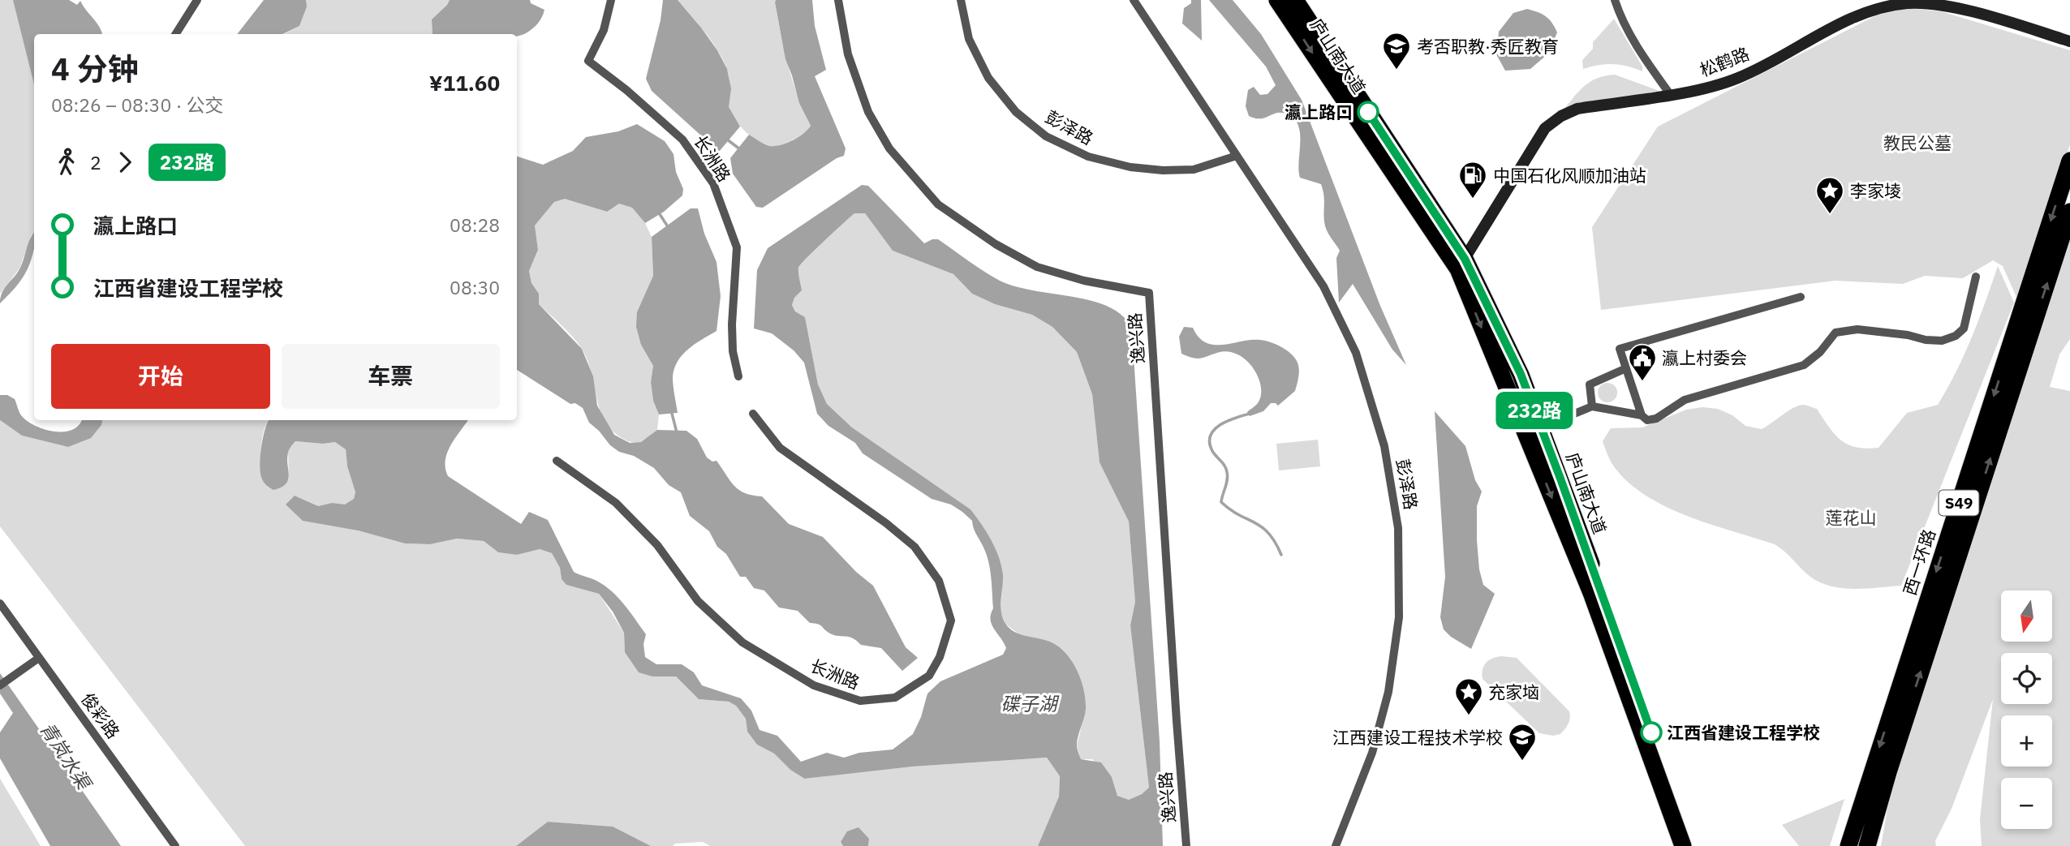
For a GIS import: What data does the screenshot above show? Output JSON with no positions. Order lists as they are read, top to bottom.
{
  "streets": {
    "highway": ["庐山南大道", "S49", "西一环路"],
    "main road": ["松鹤路"],
    "street": [
      "彭泽路",
      "长洲路",
      "逸兴路",
      "俊彩路"
    ]
  },
  "crossings": [
    ["庐山南大道", "松鹤路"]
  ],
  "water": ["碟子湖", "青岚水渠"],
  "parks": ["教民公墓", "莲花山"],
  "places": {
    "school or university": ["考否职教·秀匠教育", "江西建设工程技术学校"],
    "other": ["瀛上路口", "江西省建设工程学校"],
    "fuel station": ["中国石化风顺加油站"],
    "place": ["李家堎", "充家垴"],
    "public building": ["瀛上村委会"]
  },
  "lines": ["bus line 232路"],
  "north": "bottom",
  "page": {
    "on_map": "232路",
    "heading": ["4 分钟", "08:26 – 08:30 · 公交", "¥11.60"],
    "legs": ["2", "232路"],
    "list": [
      {
        "name": "瀛上路口",
        "value": "08:28"
      },
      {
        "name": "江西省建设工程学校",
        "value": "08:30"
      }
    ],
    "buttons": ["开始", "车票"],
    "map_buttons": ["+", "−"]
  }
}
